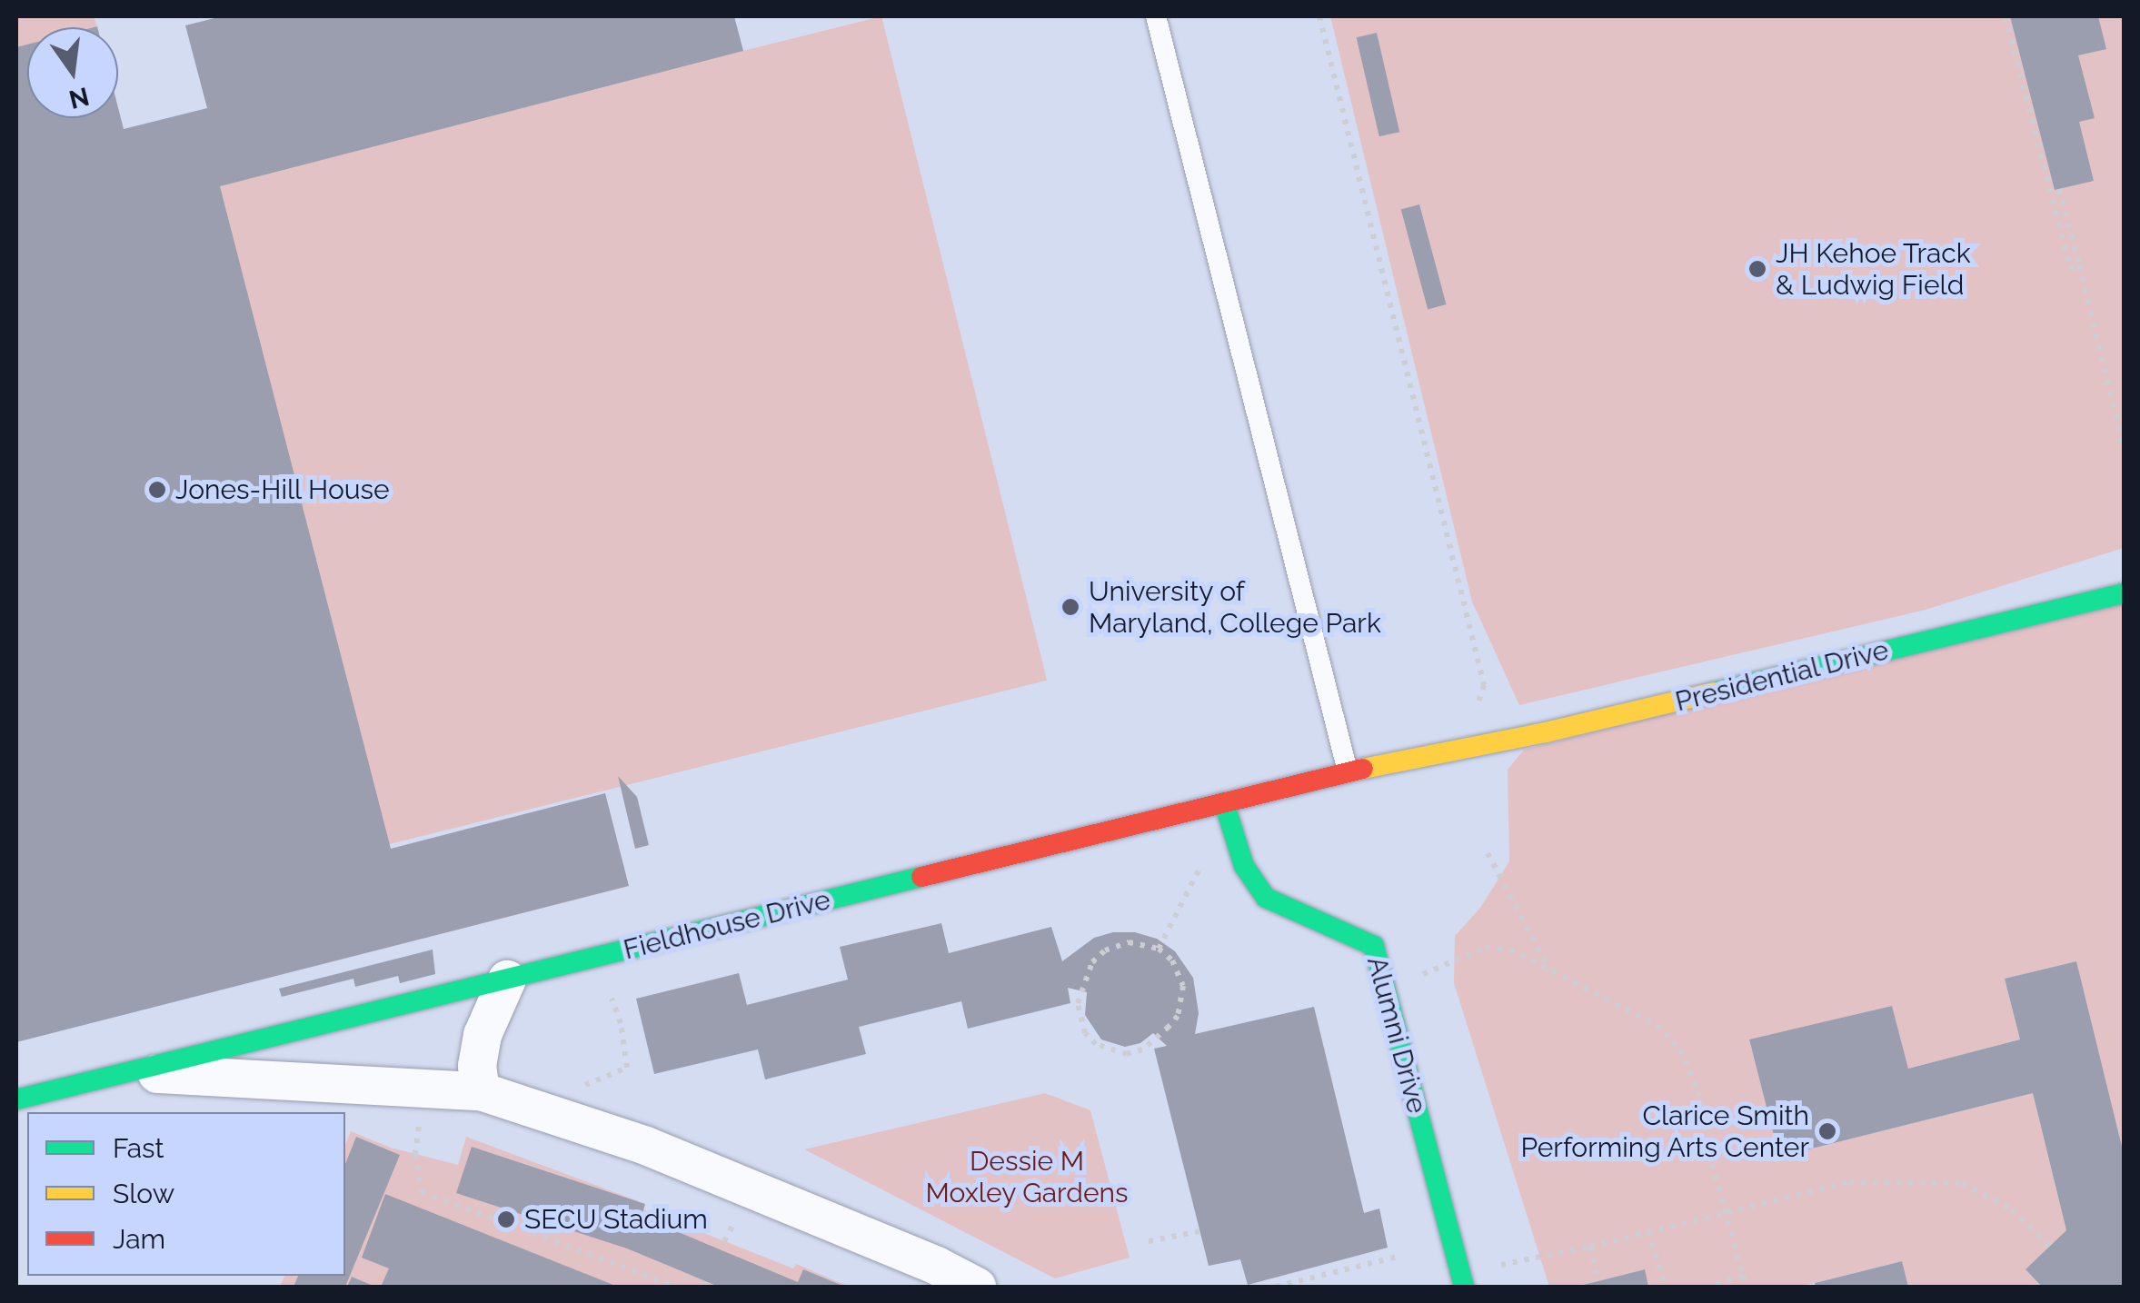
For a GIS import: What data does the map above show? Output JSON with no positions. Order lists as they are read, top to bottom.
{
  "streets": {
    "street": ["Presidential Drive", "Fieldhouse Drive", "Alumni Drive"]
  },
  "crossings": [
    ["Presidential Drive", "Fieldhouse Drive"],
    ["Fieldhouse Drive", "Alumni Drive"]
  ],
  "parks": ["Dessie M Moxley Gardens"],
  "places": [
    "JH Kehoe Track & Ludwig Field",
    "Jones-Hill House",
    "University of Maryland, College Park",
    "Clarice Smith Performing Arts Center",
    "SECU Stadium"
  ],
  "legend": ["Fast", "Slow", "Jam"],
  "north": "bottom"
}
